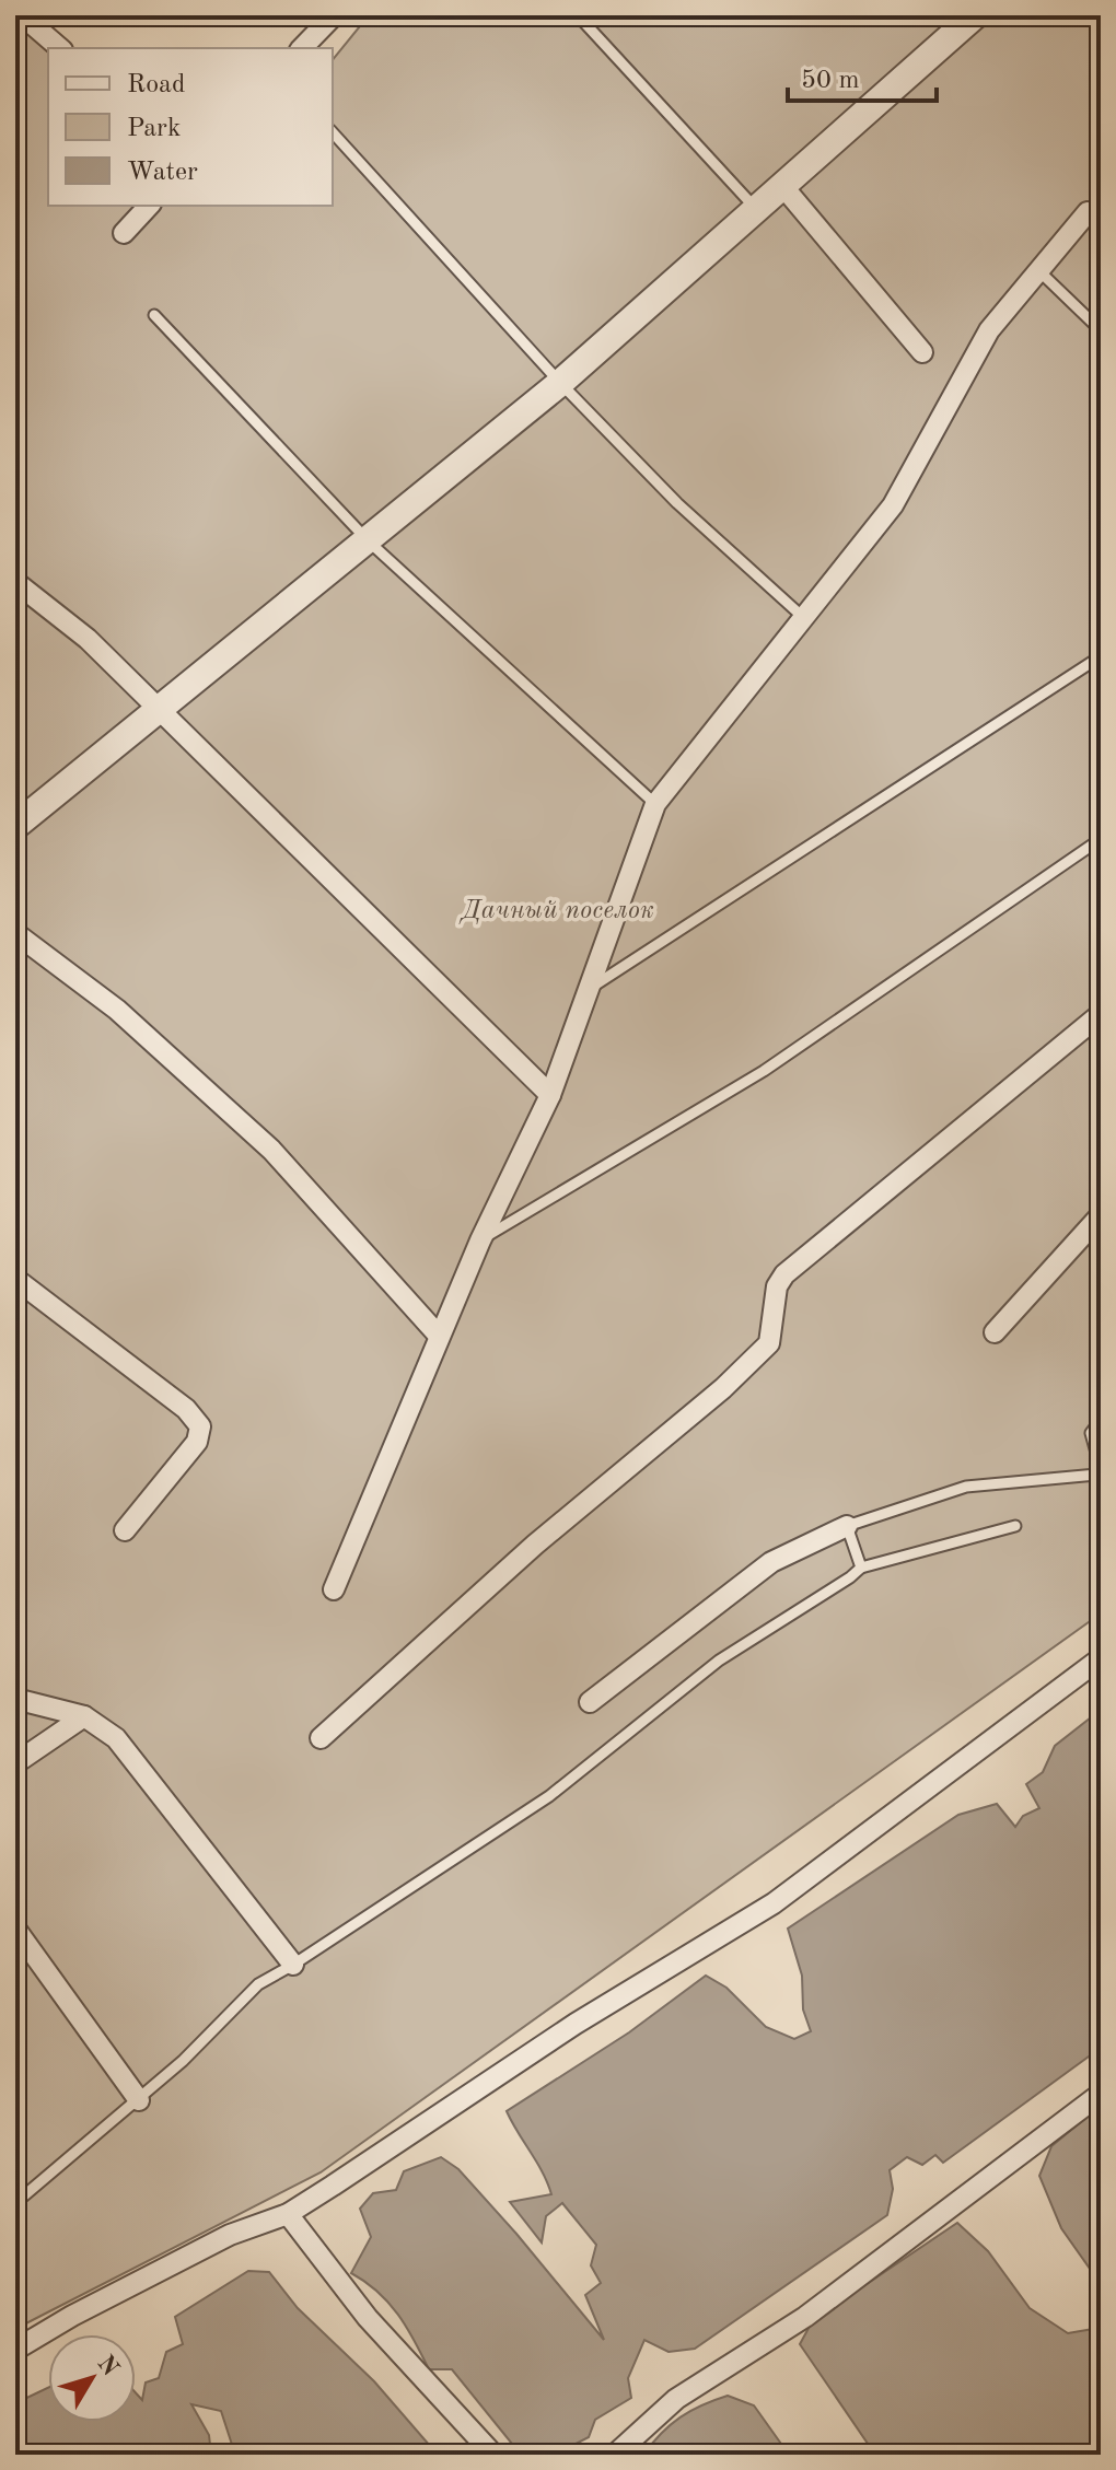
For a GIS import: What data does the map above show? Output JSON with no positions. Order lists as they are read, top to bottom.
{
  "parks": ["Дачный поселок"],
  "legend": ["Road", "Park", "Water"],
  "scale_bar": "50 m",
  "north": "top right"
}
